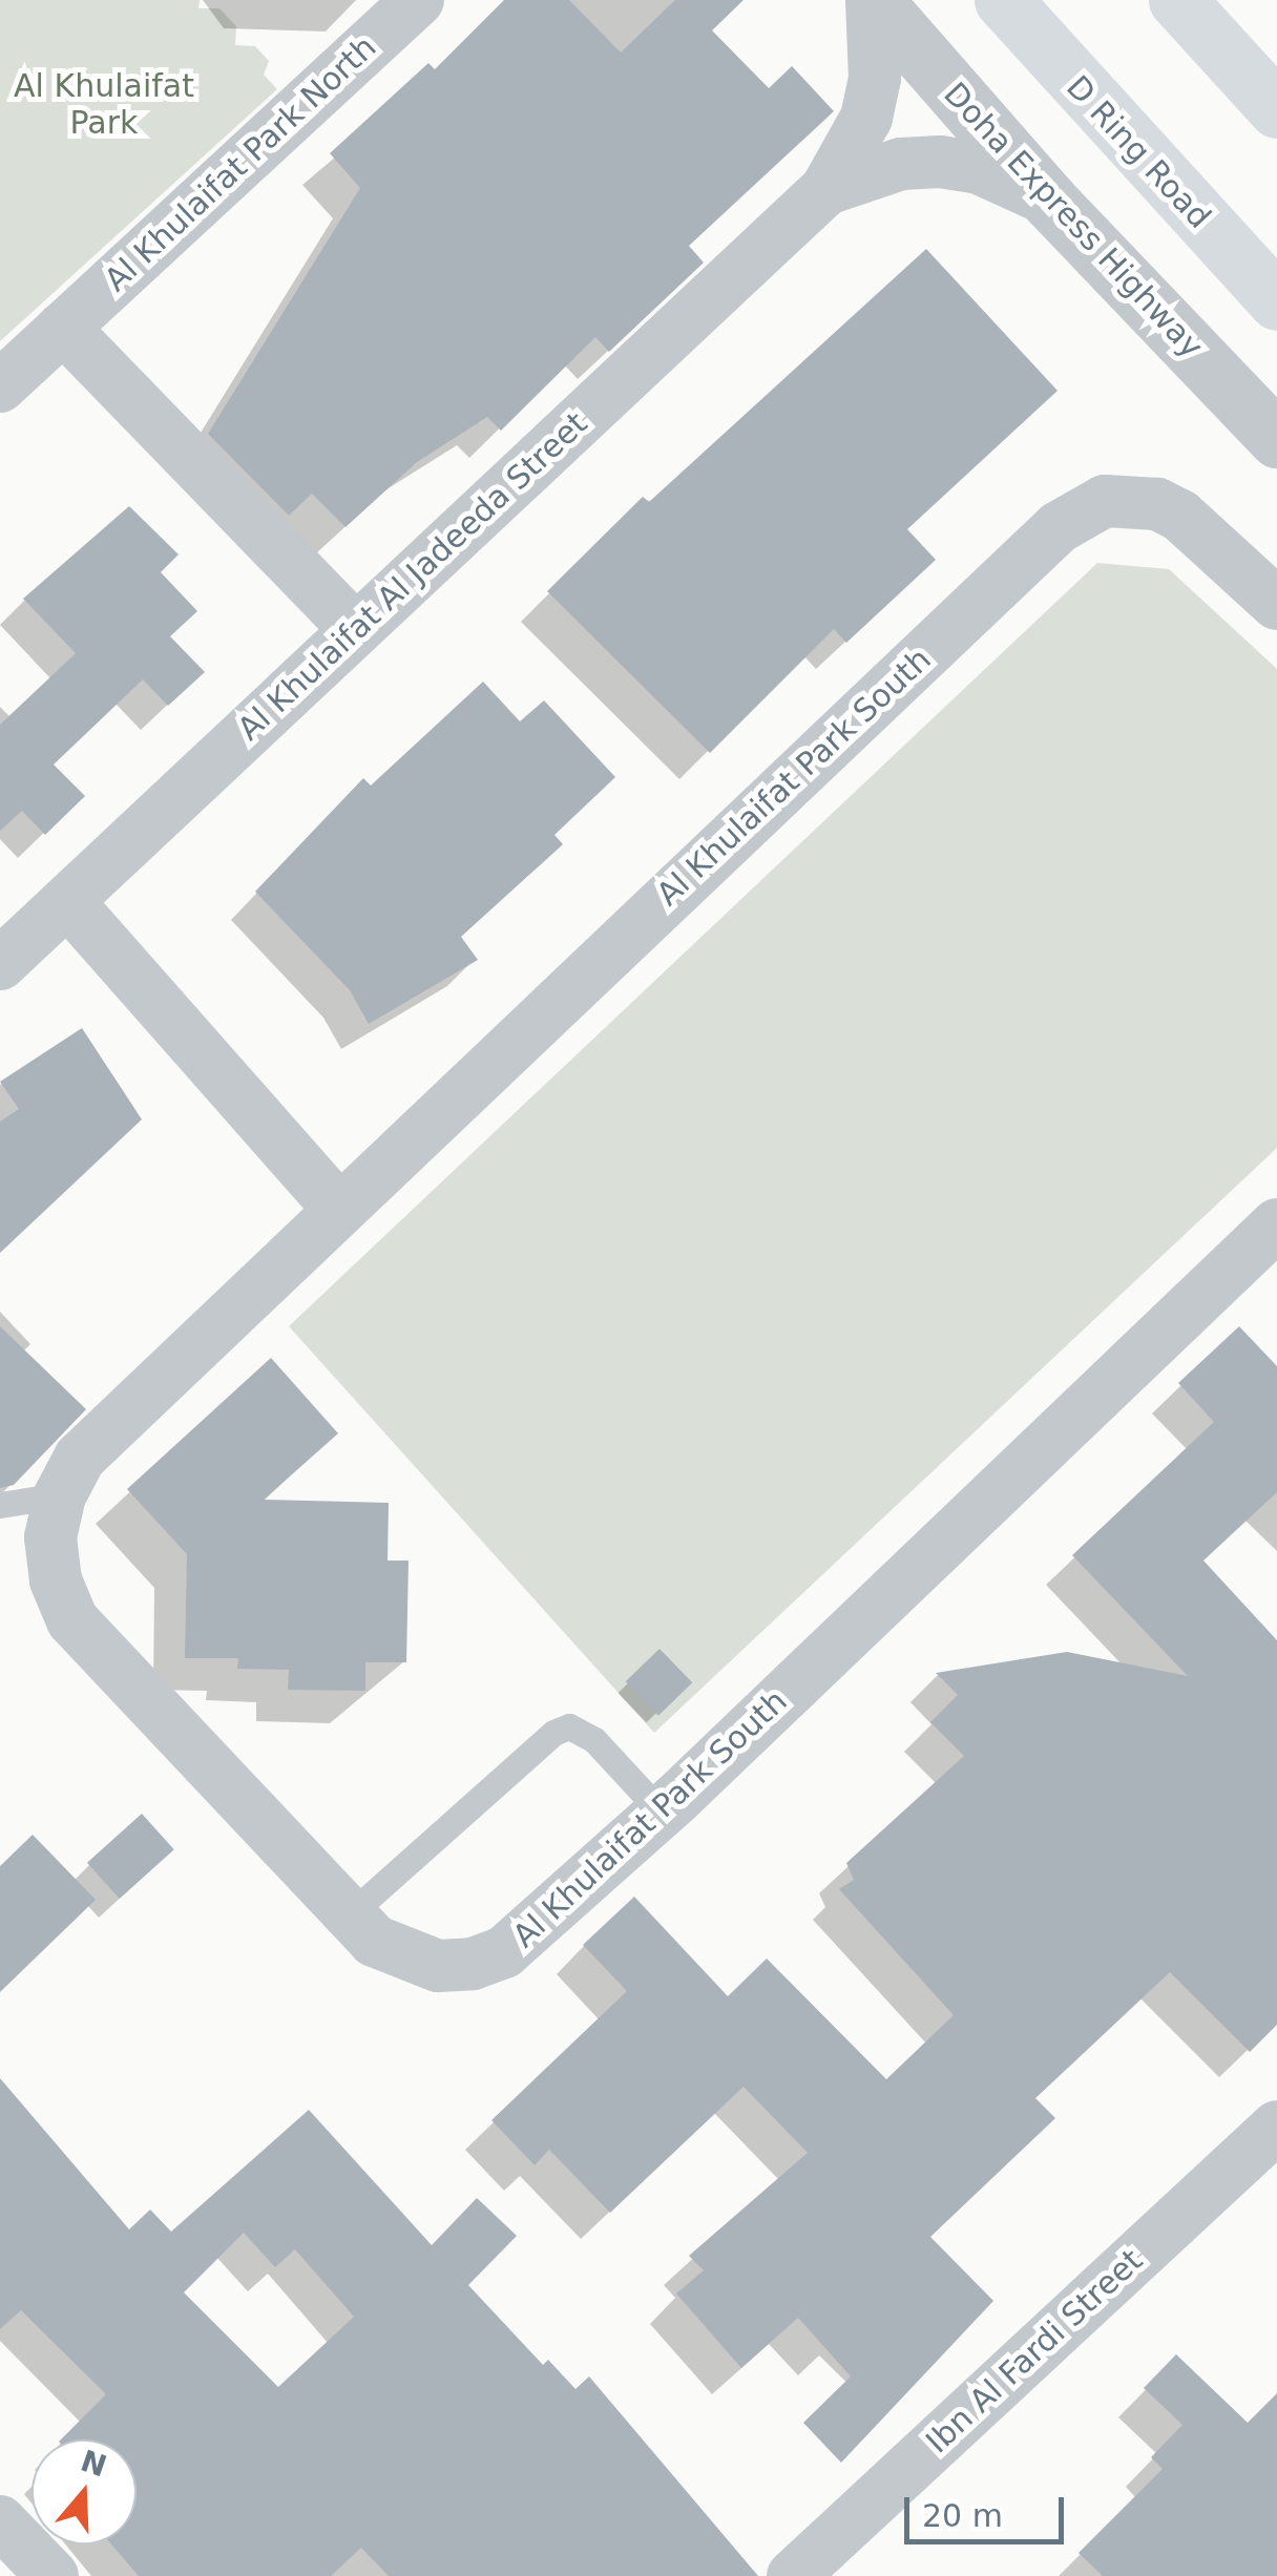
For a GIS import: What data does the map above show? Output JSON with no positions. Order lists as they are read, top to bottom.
{
  "streets": {
    "main road": ["D Ring Road"],
    "street": [
      "Al Khulaifat Park North",
      "Doha Express Highway",
      "Al Khulaifat Al Jadeeda Street",
      "Al Khulaifat Park South",
      "Ibn Al Fardi Street"
    ]
  },
  "crossings": [
    ["Doha Express Highway", "Al Khulaifat Al Jadeeda Street"]
  ],
  "parks": ["Al Khulaifat Park"],
  "scale_bar": "20 m",
  "north": "top"
}
